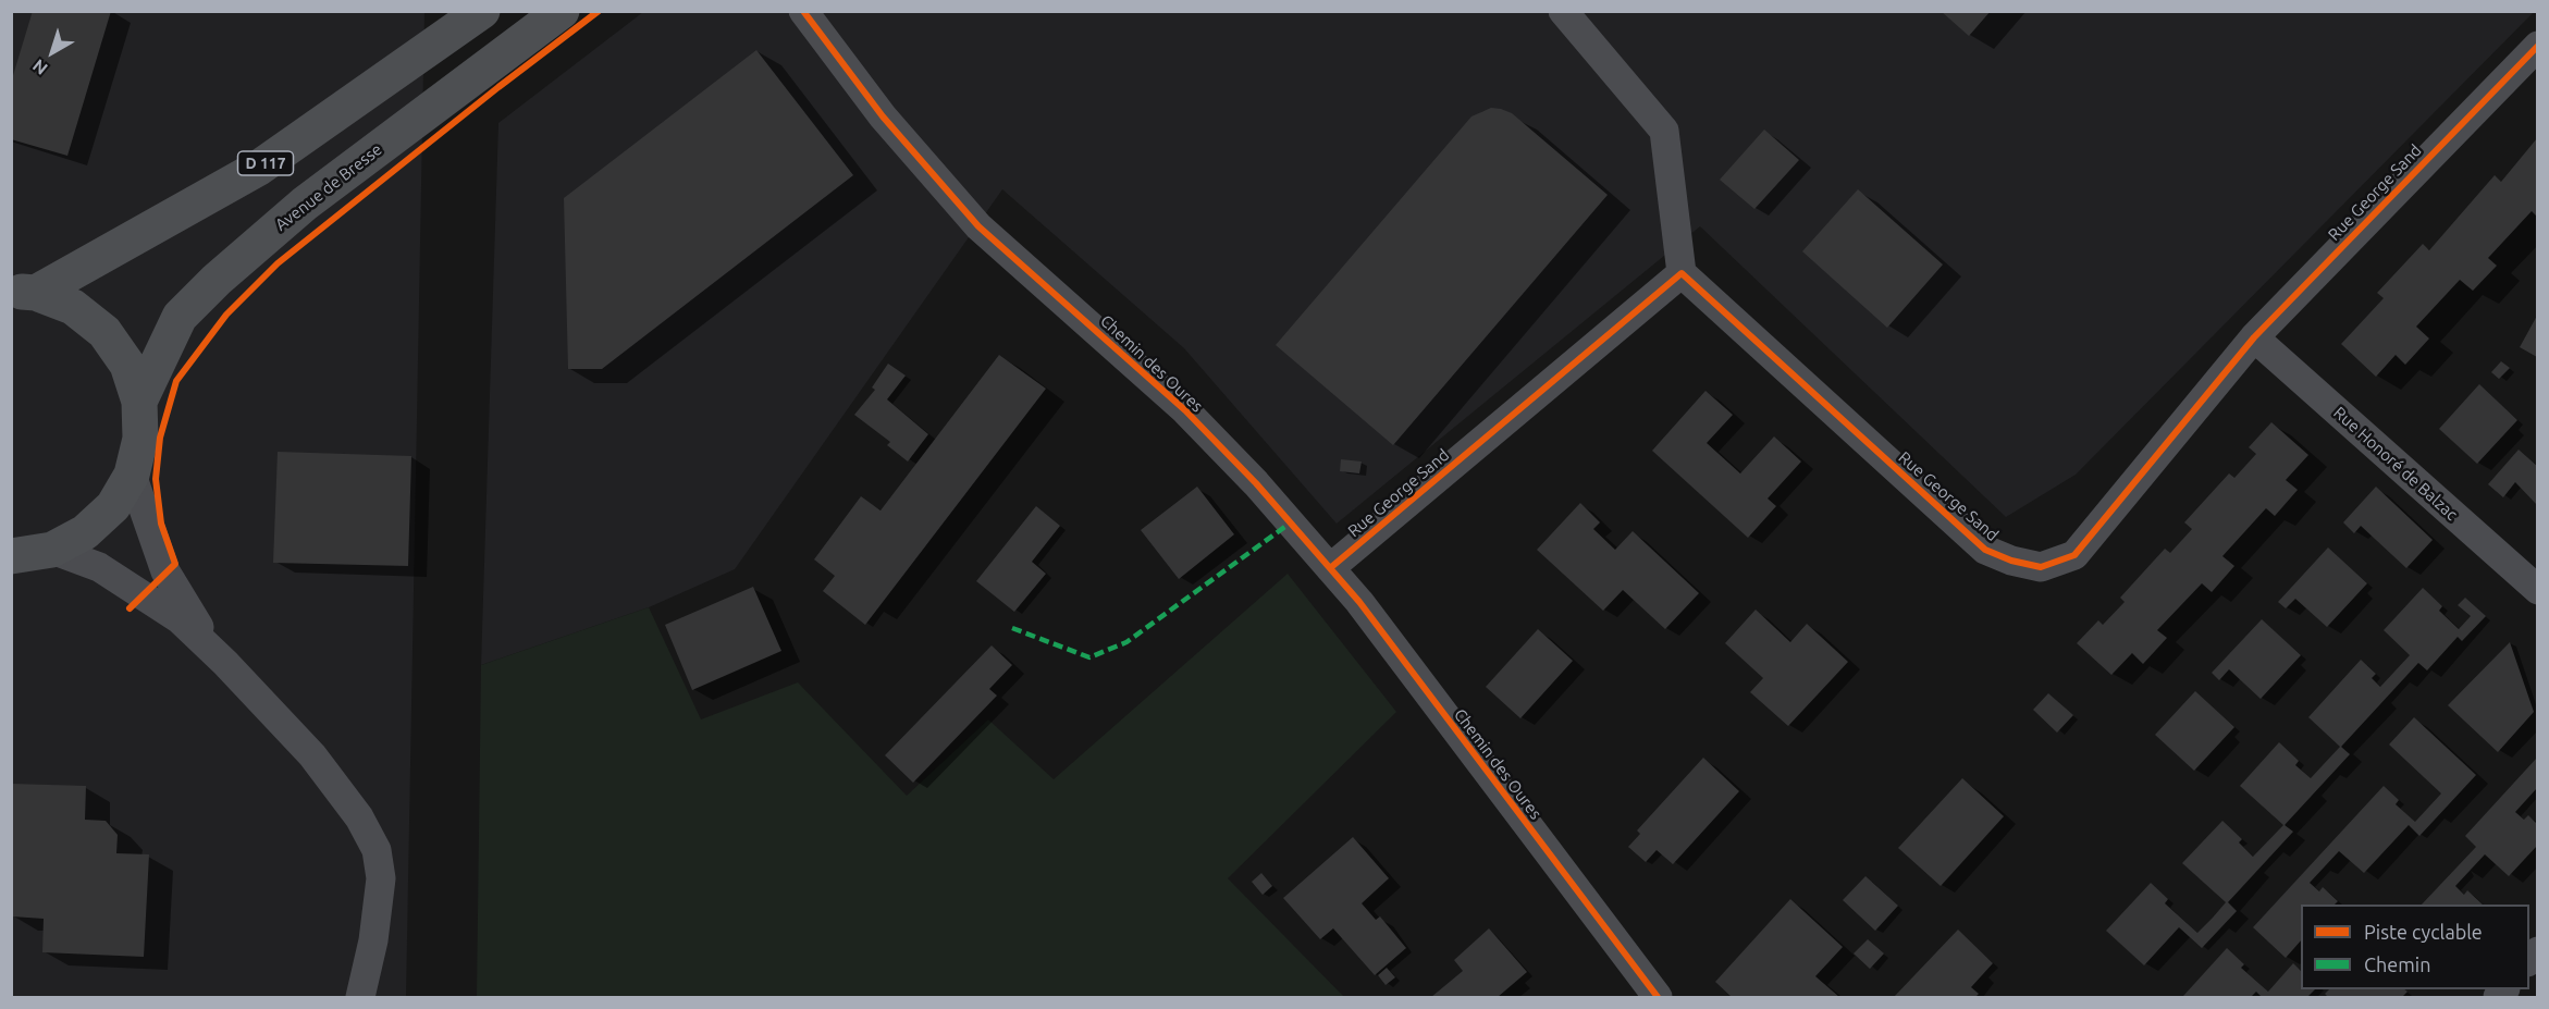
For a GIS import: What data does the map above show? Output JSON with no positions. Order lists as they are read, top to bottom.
{
  "streets": {
    "main road": ["D 117", "Avenue de Bresse"],
    "street": ["Rue George Sand", "Chemin des Oures", "Rue Honoré de Balzac"]
  },
  "crossings": [
    ["Rue George Sand", "Chemin des Oures"],
    ["Rue George Sand", "Rue Honoré de Balzac"]
  ],
  "legend": ["Piste cyclable", "Chemin"],
  "north": "bottom left"
}
